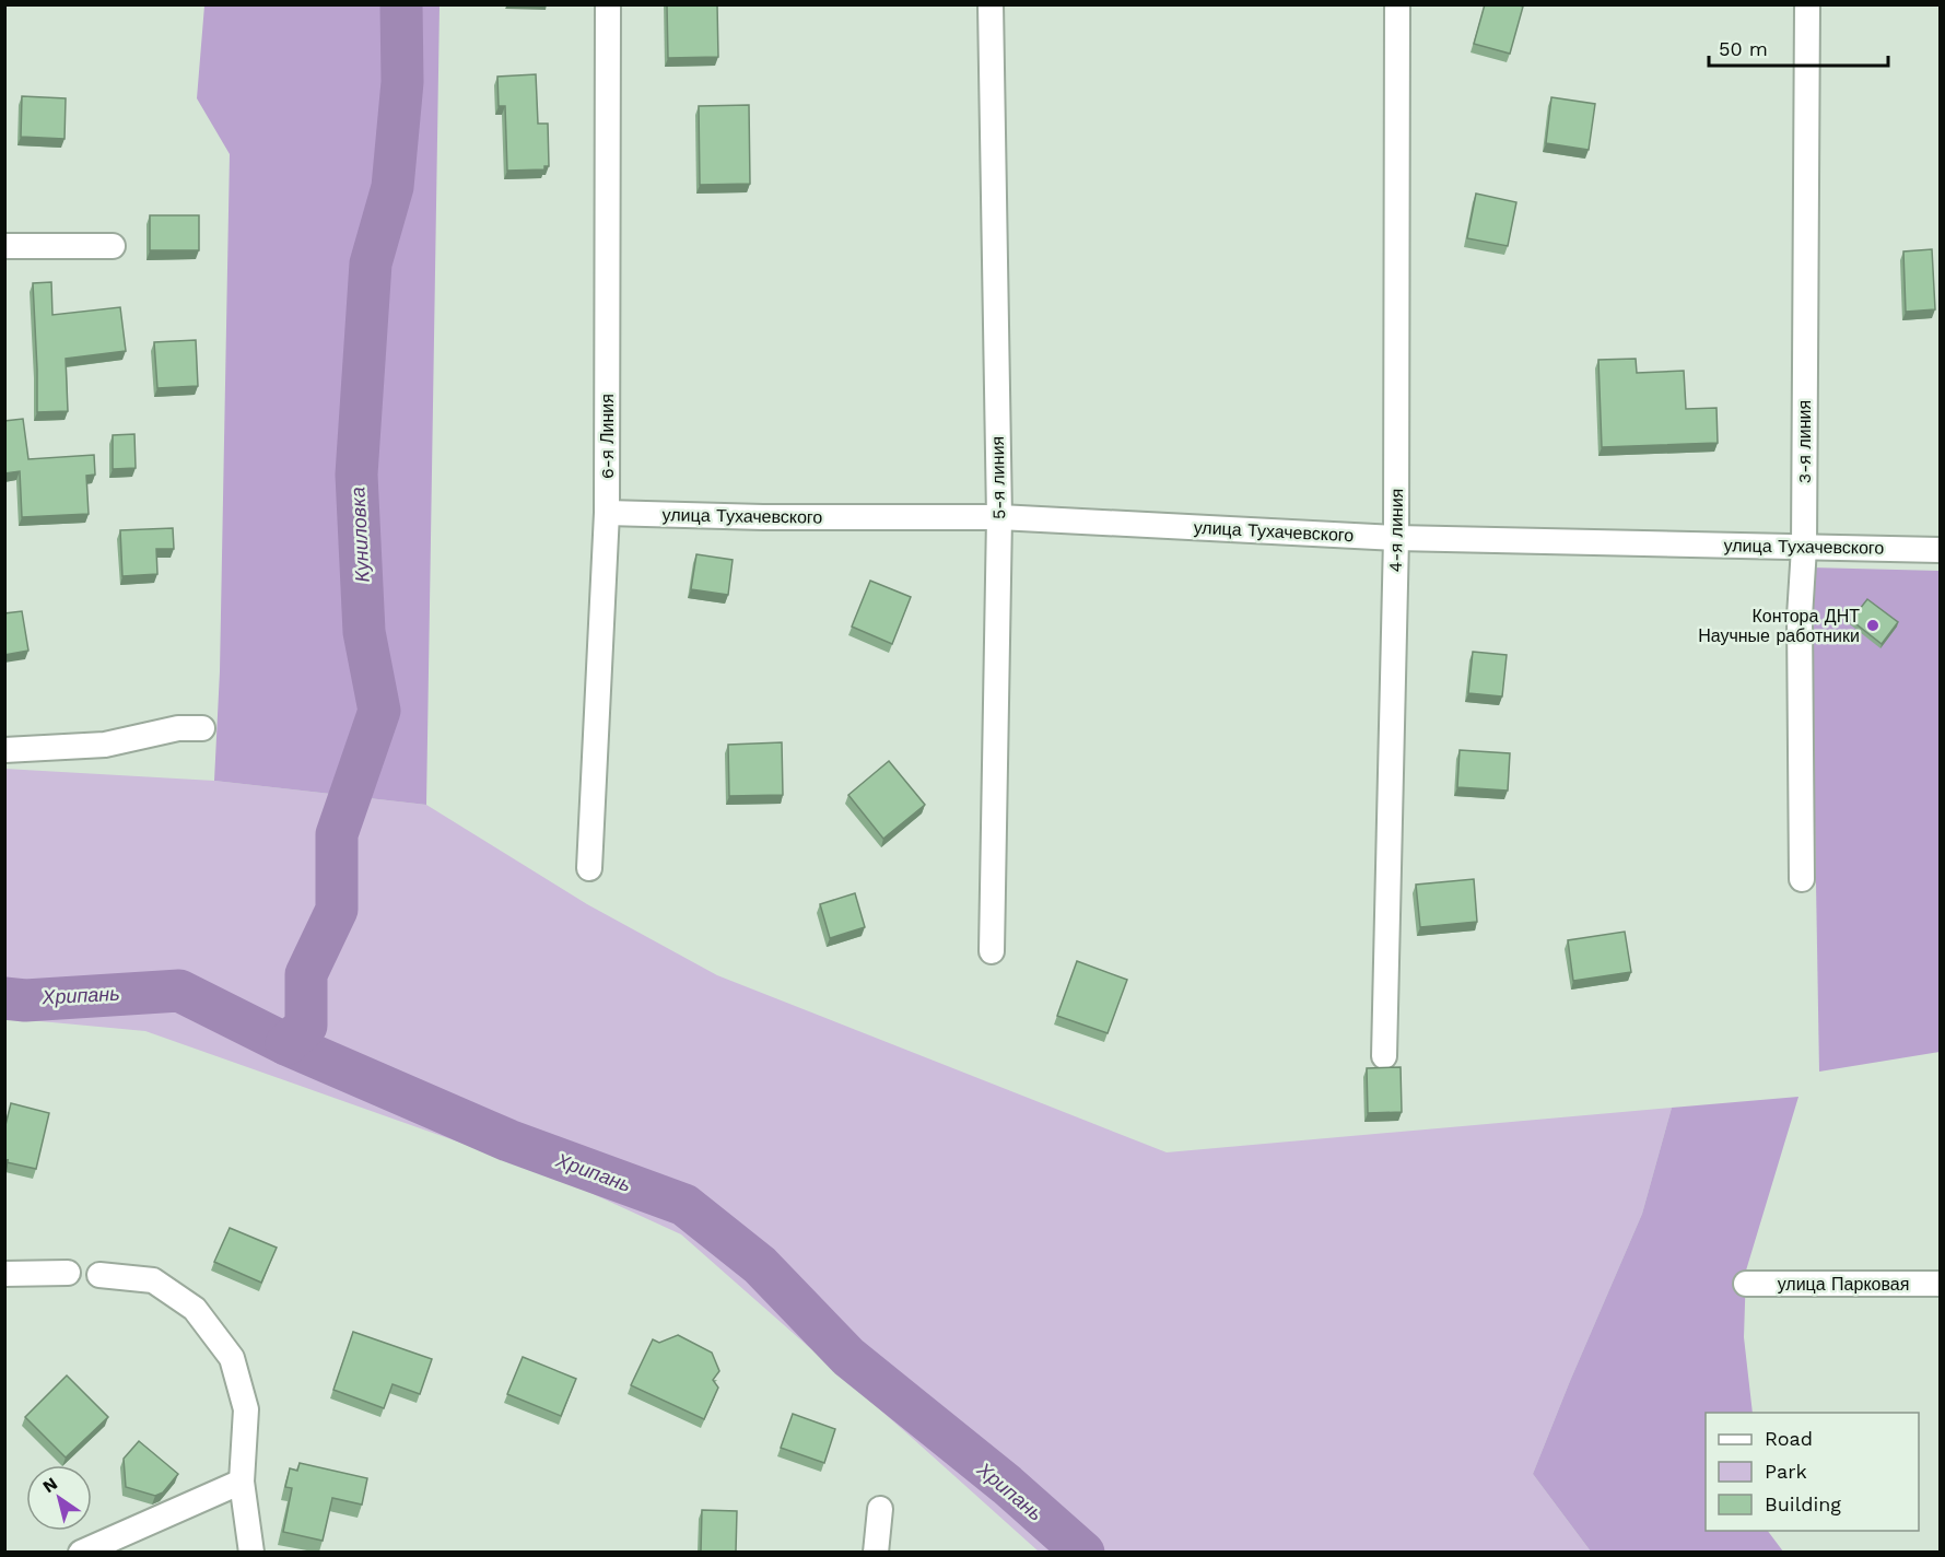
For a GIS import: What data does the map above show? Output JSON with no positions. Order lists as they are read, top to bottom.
{
  "streets": {
    "street": [
      "6-я Линия",
      "3-я линия",
      "5-я линия",
      "улица Тухачевского",
      "4-я линия",
      "улица Парковая"
    ]
  },
  "crossings": [
    ["6-я Линия", "улица Тухачевского"],
    ["3-я линия", "улица Тухачевского"],
    ["5-я линия", "улица Тухачевского"],
    ["улица Тухачевского", "4-я линия"]
  ],
  "water": ["Куниловка", "Хрипань"],
  "places": ["Контора ДНТ Научные работники"],
  "legend": ["Road", "Park", "Building"],
  "scale_bar": "50 m",
  "north": "top left"
}
